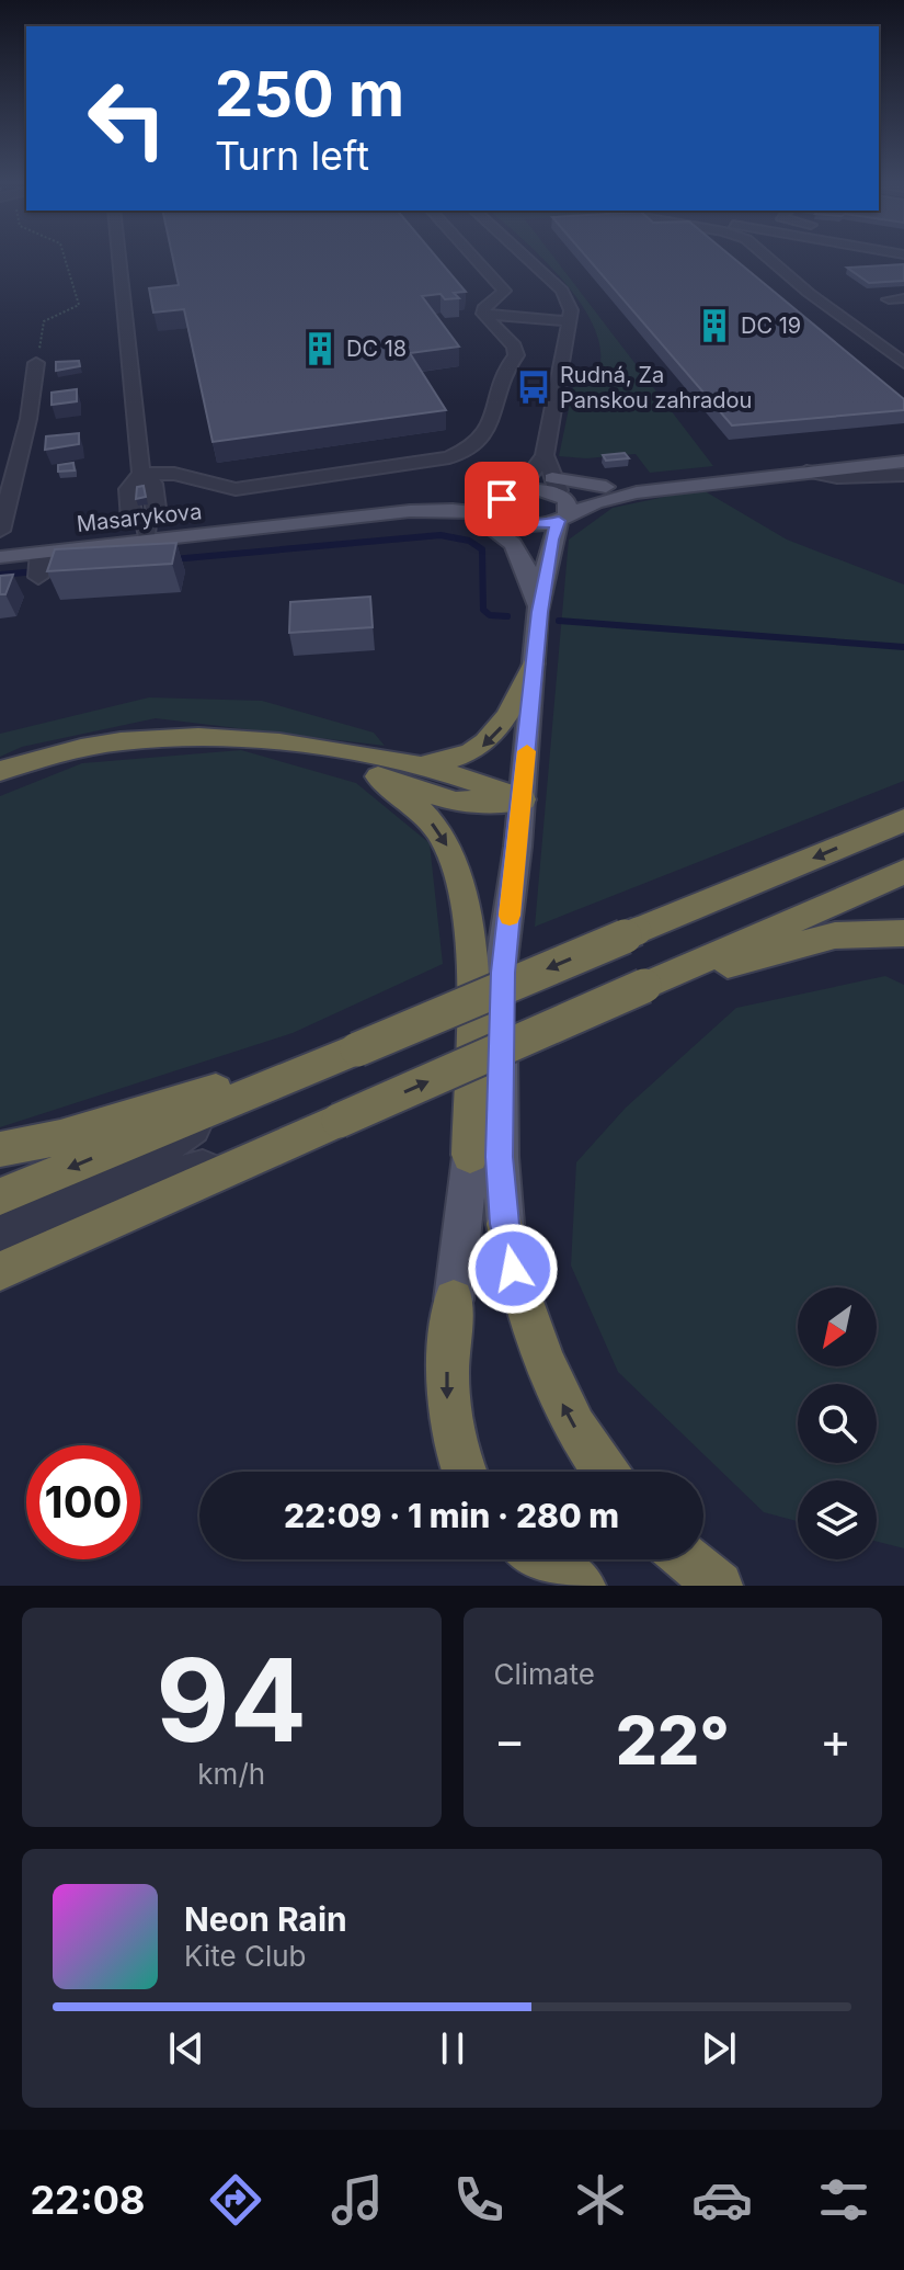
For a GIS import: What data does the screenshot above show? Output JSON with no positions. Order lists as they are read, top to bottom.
{
  "streets": {
    "main road": ["Masarykova"]
  },
  "places": {
    "building": ["DC 19", "DC 18"],
    "bus stop": ["Rudná, Za Panskou zahradou"]
  },
  "north": "bottom left",
  "page": {
    "turn": ["250 m", "Turn left"],
    "limit": "100",
    "trip": "22:09 · 1 min · 280 m",
    "tile": [
      ["94", "km/h"],
      "Climate"
    ],
    "heat": ["−", "22°", "+"],
    "song": ["Neon Rain", "Kite Club"],
    "tabs": "22:08"
  }
}
